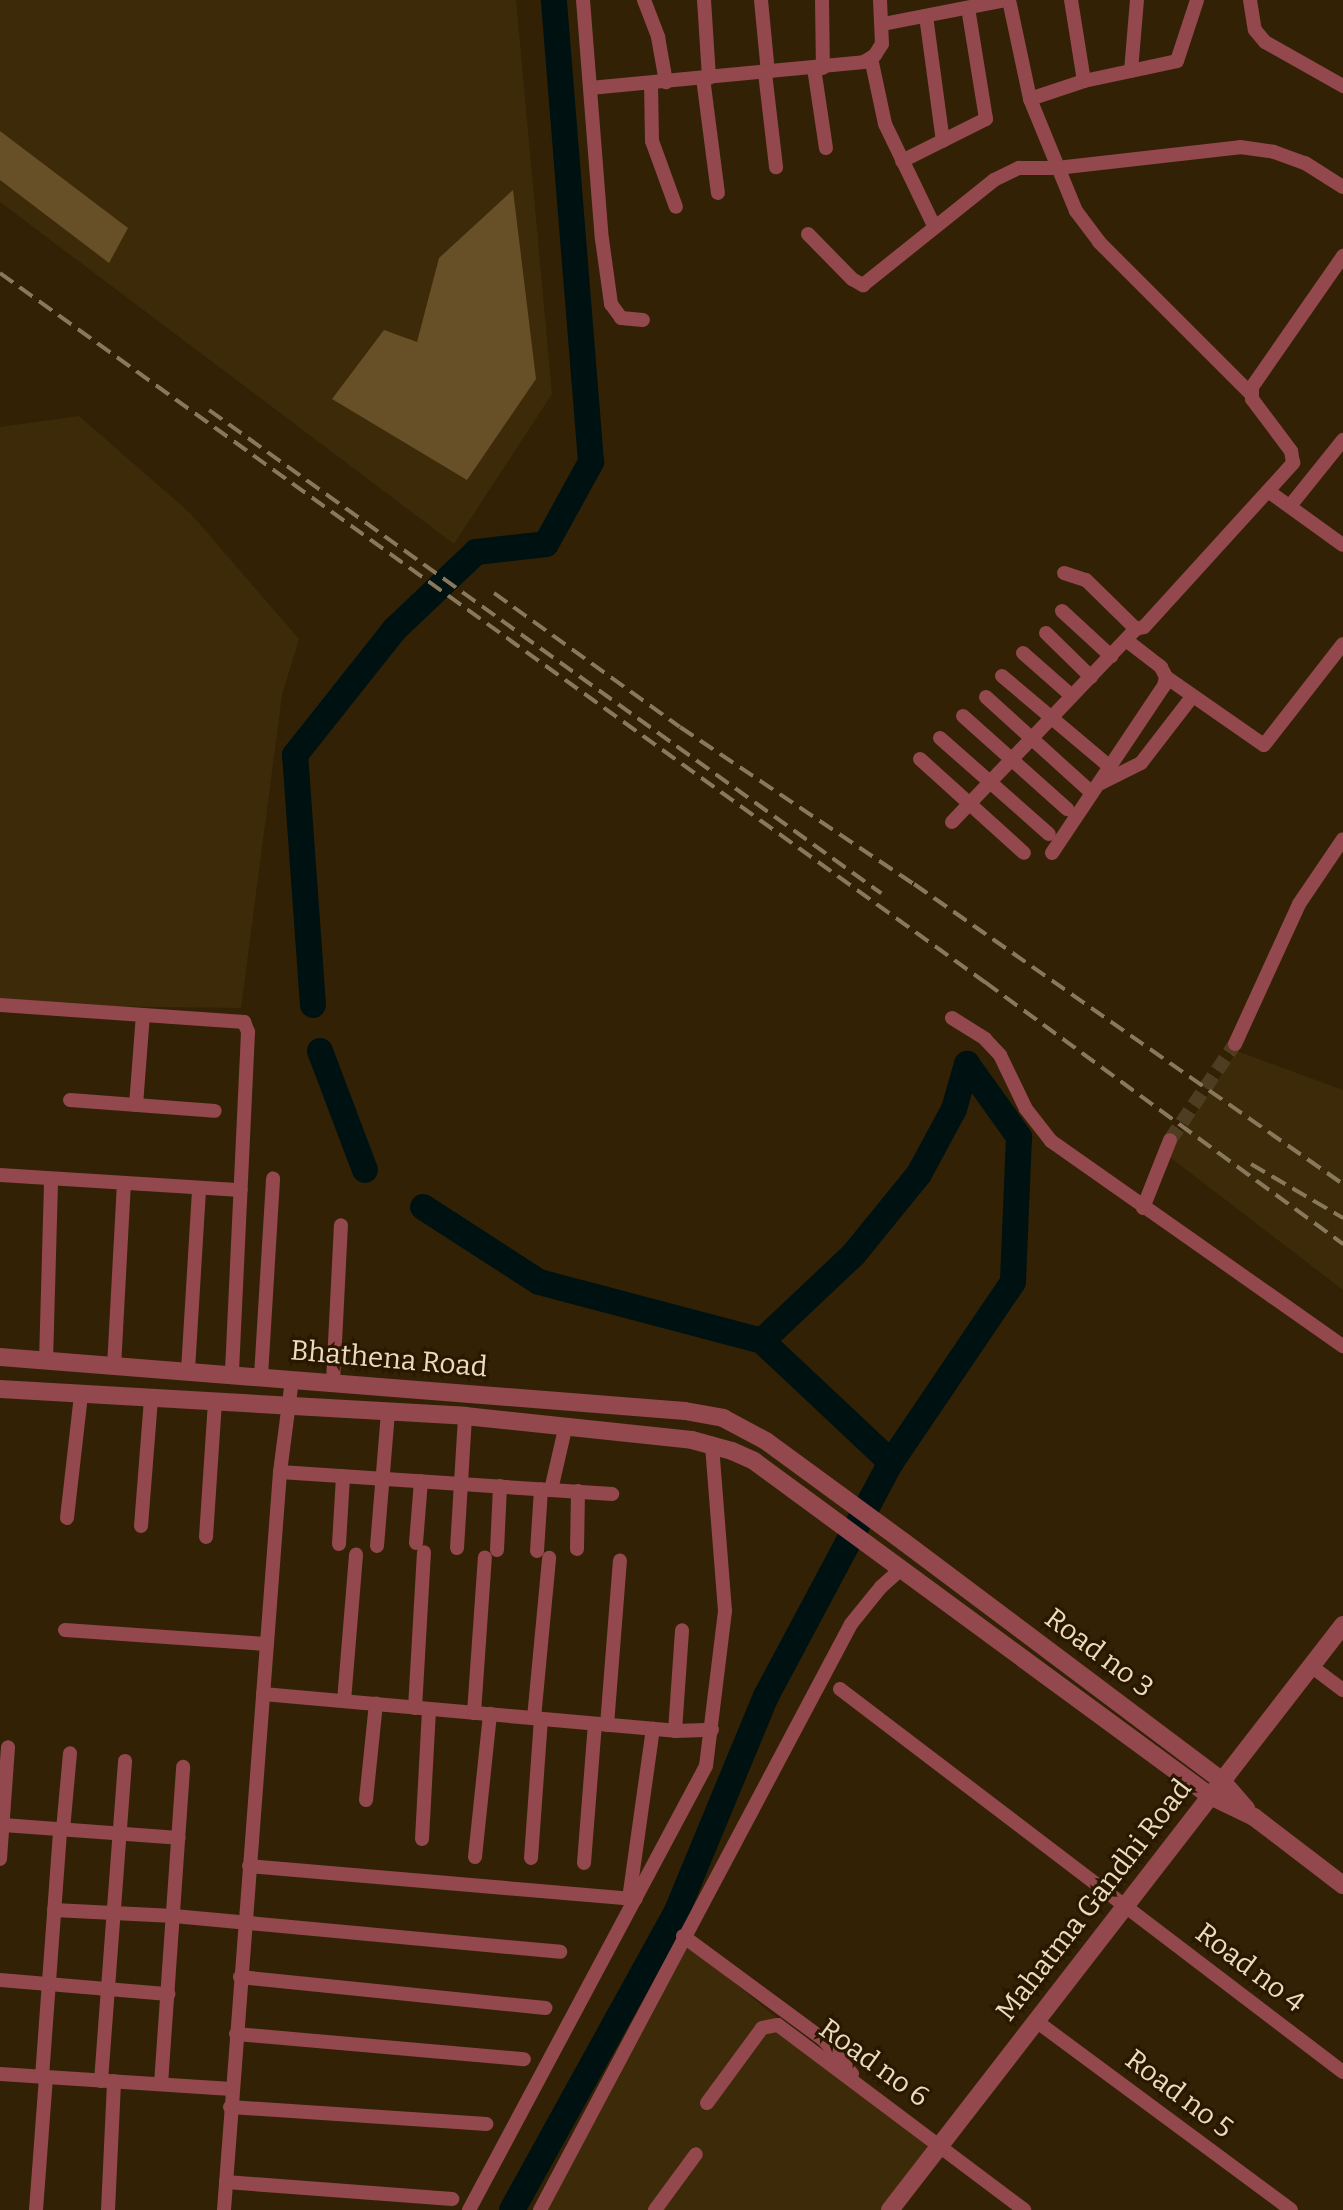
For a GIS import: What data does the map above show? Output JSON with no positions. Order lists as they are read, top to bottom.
{
  "streets": {
    "street": [
      "Bhathena Road",
      "Road no 3",
      "Mahatma Gandhi Road",
      "Road no 4",
      "Road no 6",
      "Road no 5"
    ]
  },
  "crossings": [
    ["Bhathena Road", "Road no 3"],
    ["Road no 3", "Mahatma Gandhi Road"],
    ["Mahatma Gandhi Road", "Road no 4"],
    ["Mahatma Gandhi Road", "Road no 6"],
    ["Mahatma Gandhi Road", "Road no 5"]
  ]
}
